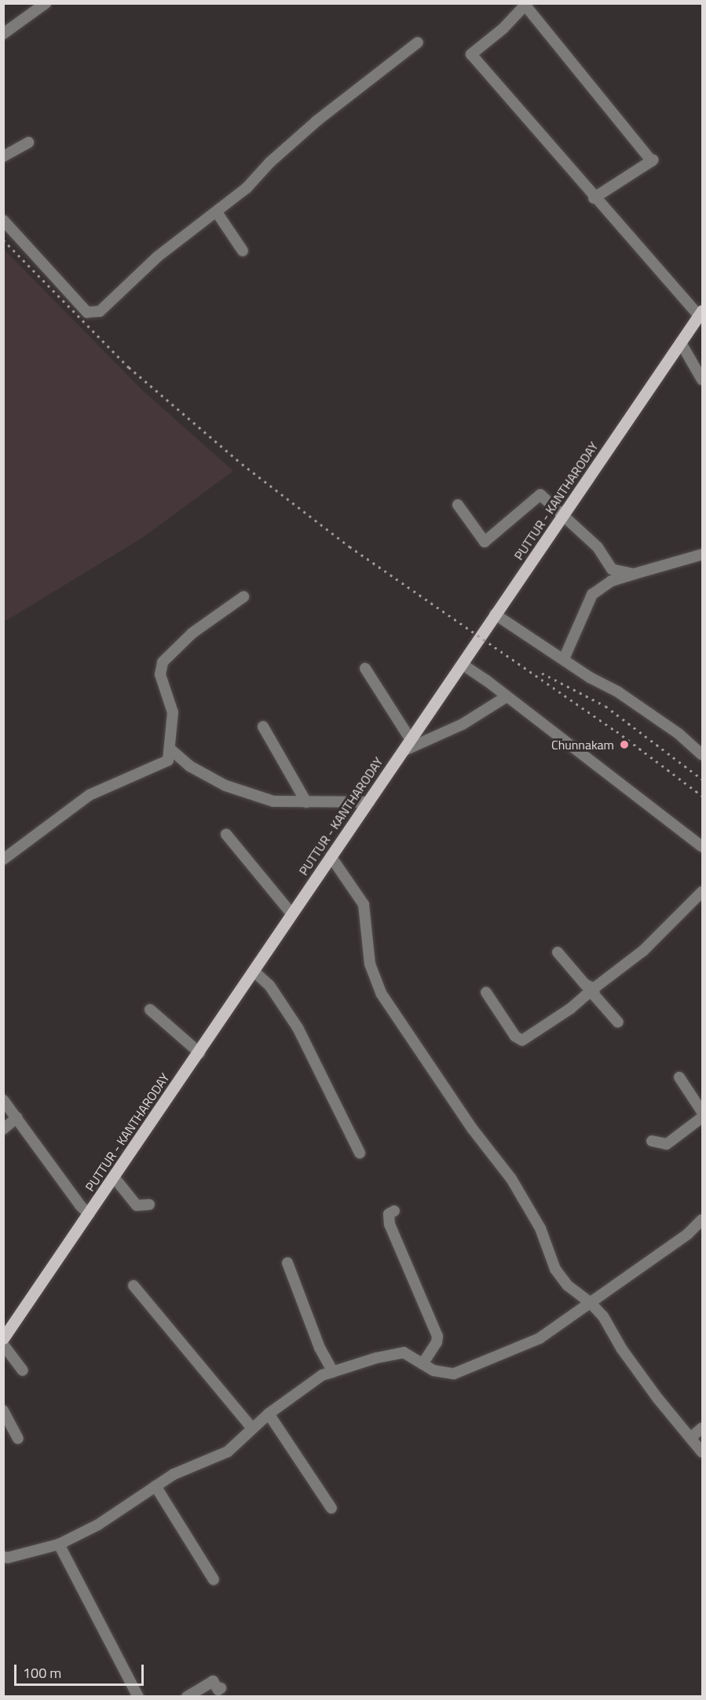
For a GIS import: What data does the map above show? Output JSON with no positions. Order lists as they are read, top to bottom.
{
  "streets": {
    "main road": ["PUTTUR - KANTHARODAY"]
  },
  "places": ["Chunnakam"],
  "scale_bar": "100 m"
}
